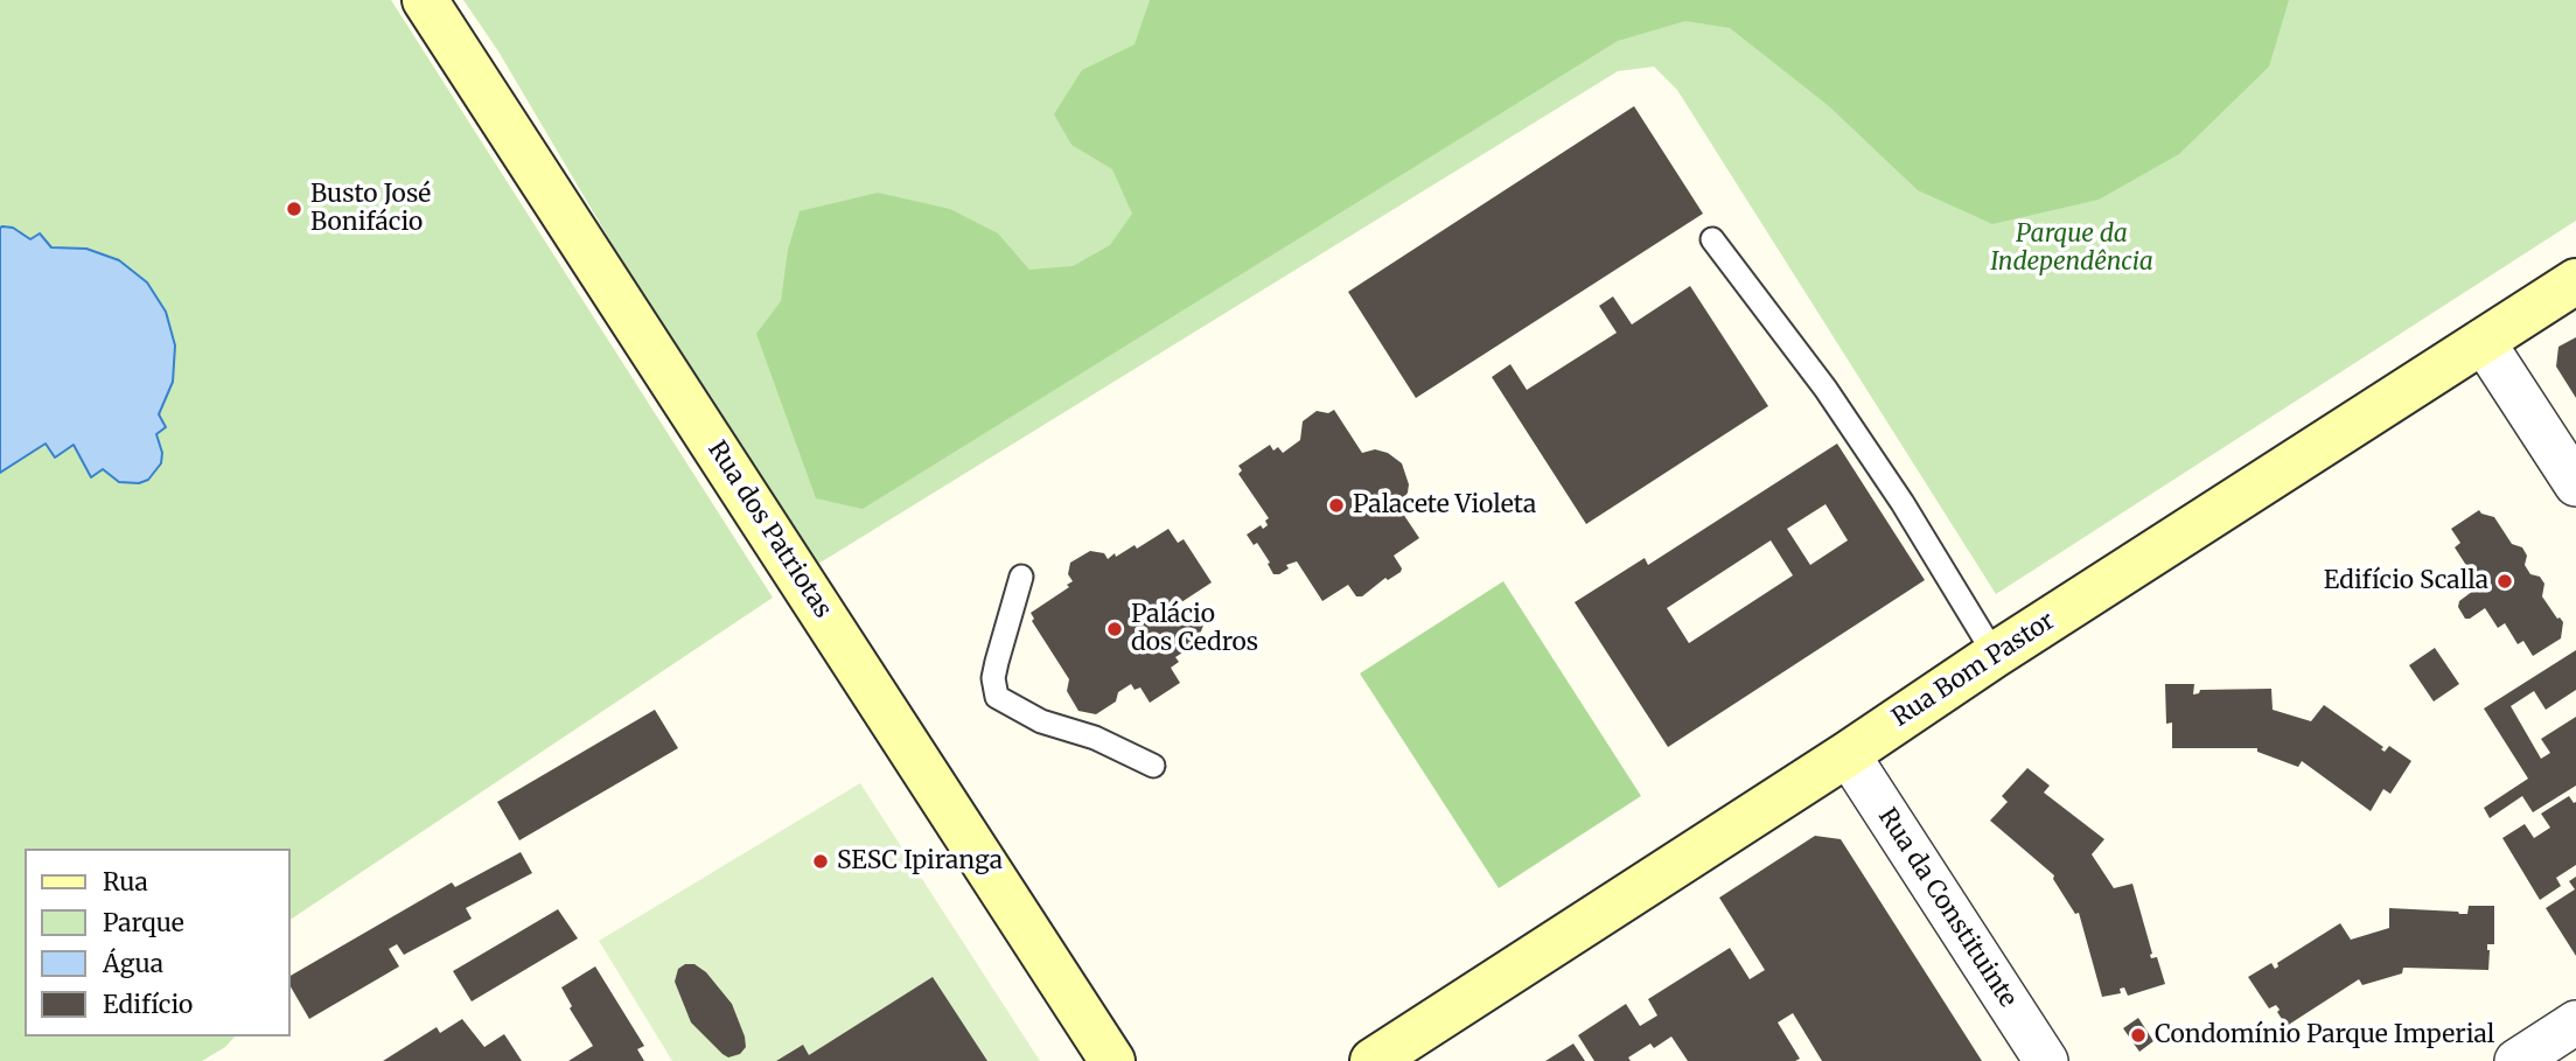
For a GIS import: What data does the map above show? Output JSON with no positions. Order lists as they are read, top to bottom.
{
  "streets": {
    "main road": ["Rua dos Patriotas", "Rua Bom Pastor"],
    "street": ["Rua da Constituinte"]
  },
  "crossings": [
    ["Rua Bom Pastor", "Rua da Constituinte"]
  ],
  "parks": ["Parque da Independência"],
  "places": [
    "Busto José Bonifácio",
    "Palacete Violeta",
    "Edifício Scalla",
    "Palácio dos Cedros",
    "SESC Ipiranga",
    "Condomínio Parque Imperial"
  ],
  "legend": [
    "Rua",
    "Parque",
    "Água",
    "Edifício"
  ]
}
